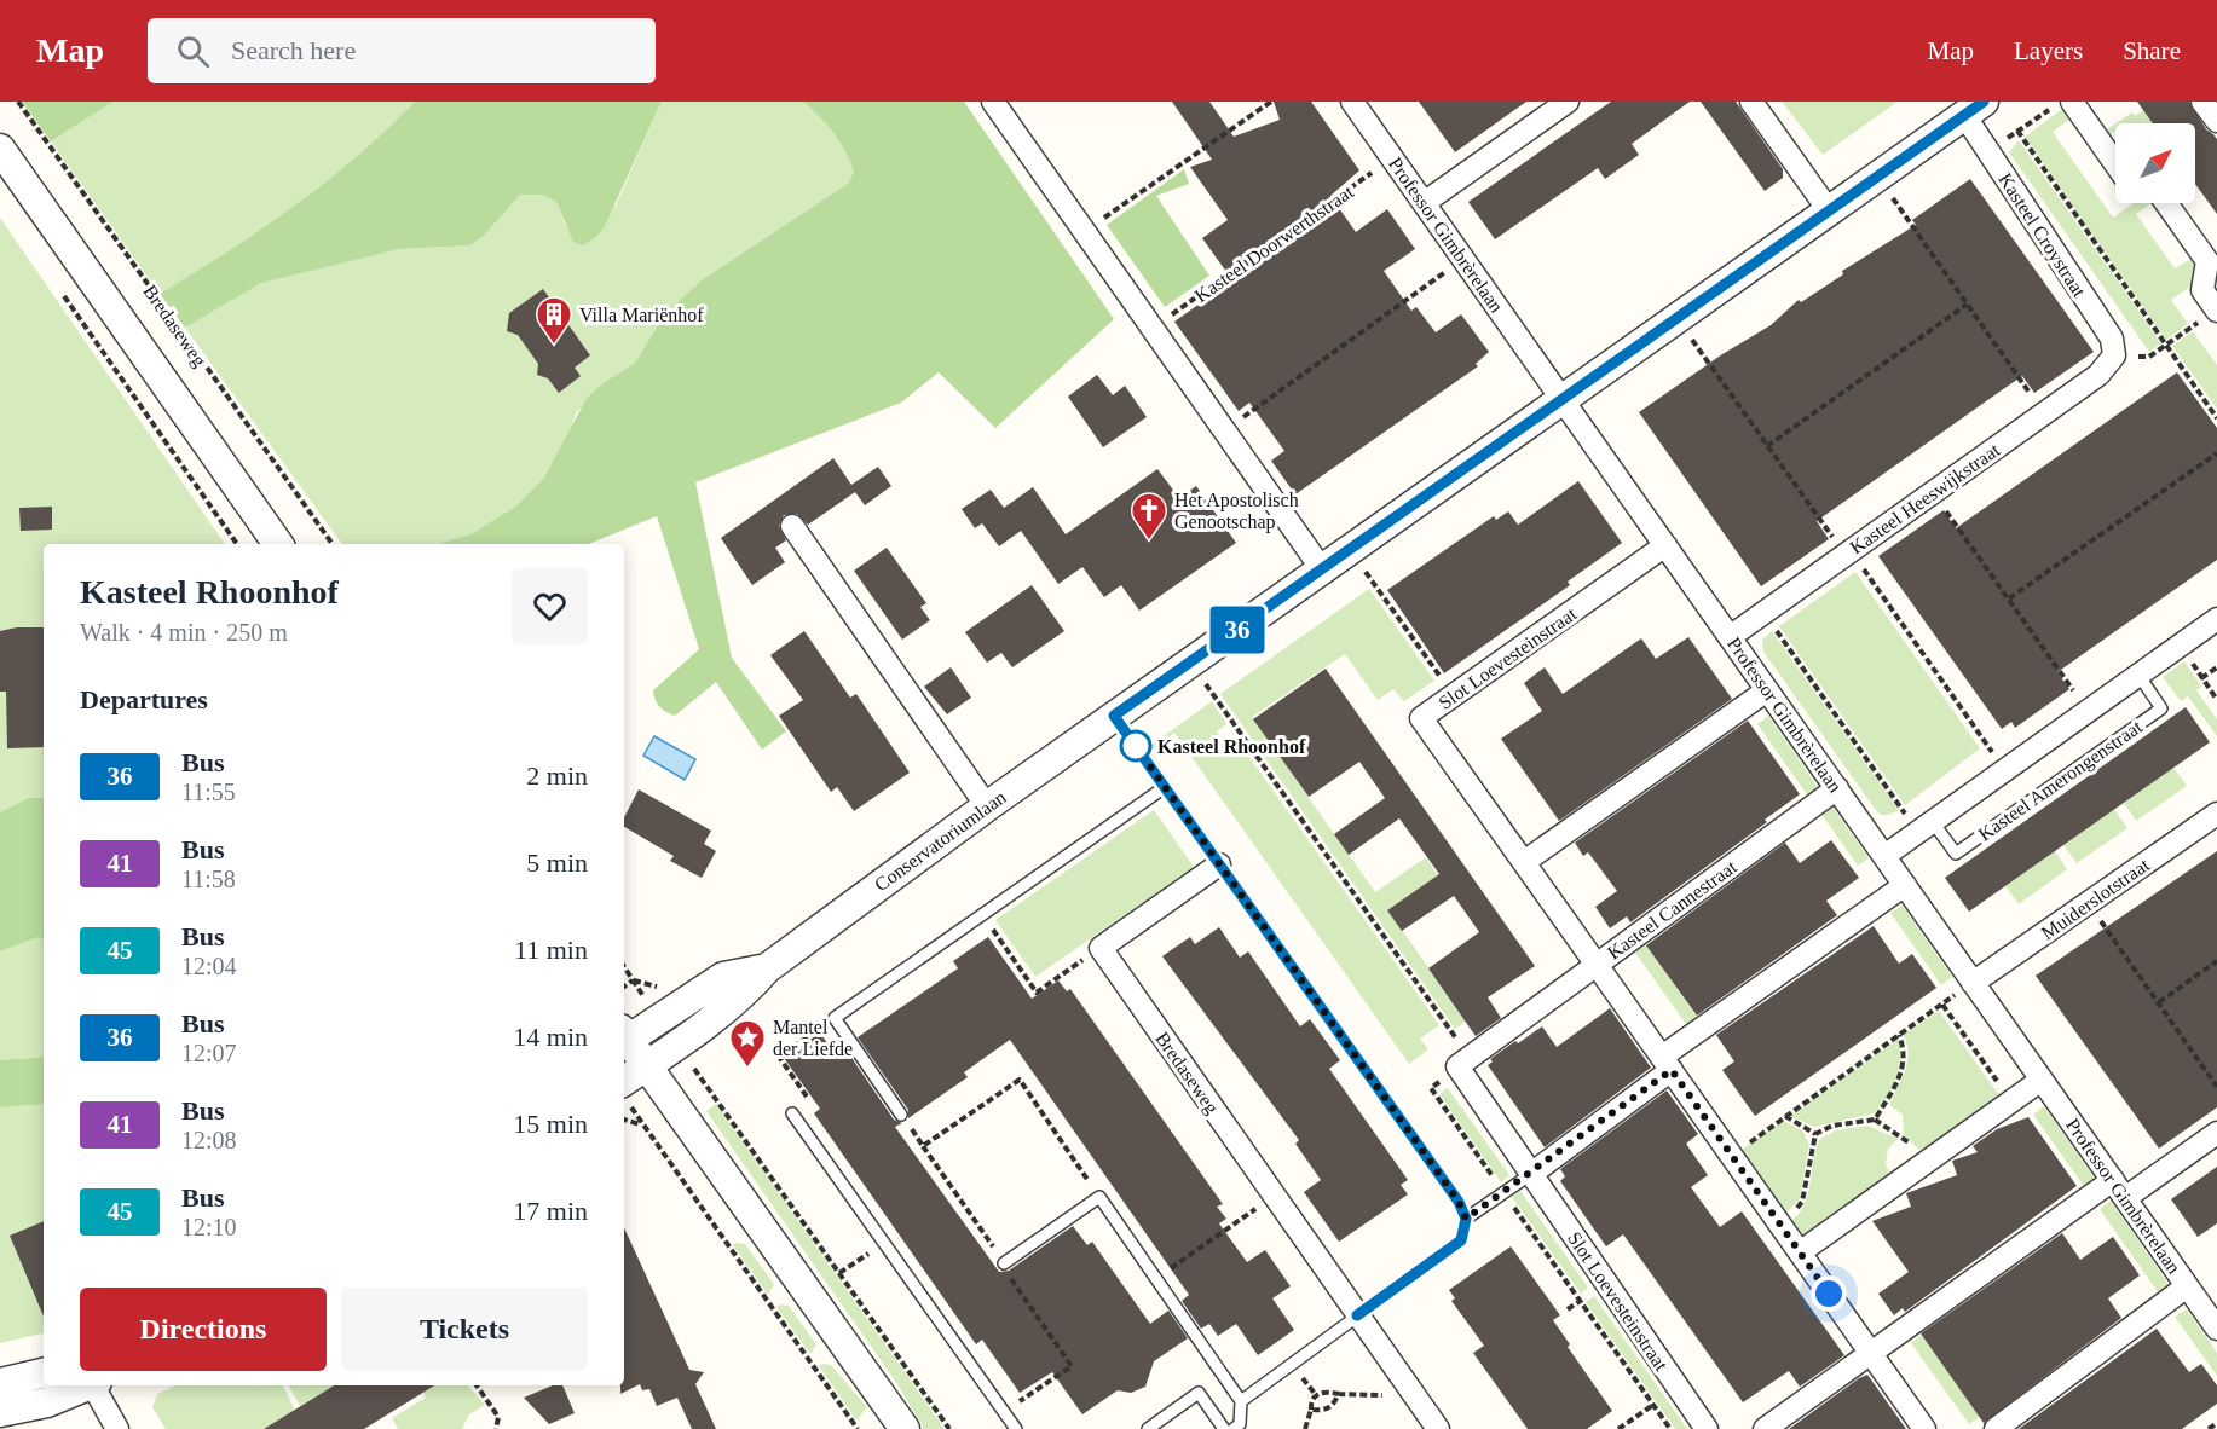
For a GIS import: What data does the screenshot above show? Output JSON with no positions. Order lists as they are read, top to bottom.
{
  "streets": {
    "street": [
      "Professor Gimbrèrelaan",
      "Kasteel Croystraat",
      "Bredaseweg",
      "Kasteel Heeswijkstraat",
      "Slot Loevesteinstraat",
      "Kasteel Amerongenstraat",
      "Conservatoriumlaan",
      "Muiderslotstraat",
      "Kasteel Cannestraat"
    ],
    "path": ["Kasteel Doorwerthstraat"]
  },
  "crossings": [
    ["Professor Gimbrèrelaan", "Kasteel Doorwerthstraat"],
    ["Professor Gimbrèrelaan", "Kasteel Heeswijkstraat"],
    ["Professor Gimbrèrelaan", "Slot Loevesteinstraat"],
    ["Professor Gimbrèrelaan", "Kasteel Amerongenstraat"],
    ["Professor Gimbrèrelaan", "Conservatoriumlaan"],
    ["Professor Gimbrèrelaan", "Muiderslotstraat"],
    ["Professor Gimbrèrelaan", "Kasteel Cannestraat"],
    ["Kasteel Croystraat", "Kasteel Heeswijkstraat"],
    ["Kasteel Croystraat", "Conservatoriumlaan"],
    ["Slot Loevesteinstraat", "Kasteel Cannestraat"]
  ],
  "places": {
    "building": ["Villa Mariënhof"],
    "church": ["Het Apostolisch Genootschap"],
    "other": ["Kasteel Rhoonhof"],
    "place": ["Mantel der Liefde"]
  },
  "lines": ["bus line 36"],
  "north": "top right",
  "page": {
    "header": "Map",
    "search": "Search here",
    "nav": ["Map", "Layers", "Share"],
    "on_map": "36",
    "heading": [
      ["Kasteel Rhoonhof", "Walk · 4 min · 250 m"],
      "Departures"
    ],
    "list": [
      {
        "mark": "36",
        "name": "Bus",
        "note": "11:55",
        "value": "2 min"
      },
      {
        "mark": "41",
        "name": "Bus",
        "note": "11:58",
        "value": "5 min"
      },
      {
        "mark": "45",
        "name": "Bus",
        "note": "12:04",
        "value": "11 min"
      },
      {
        "mark": "36",
        "name": "Bus",
        "note": "12:07",
        "value": "14 min"
      },
      {
        "mark": "41",
        "name": "Bus",
        "note": "12:08",
        "value": "15 min"
      },
      {
        "mark": "45",
        "name": "Bus",
        "note": "12:10",
        "value": "17 min"
      }
    ],
    "buttons": ["Directions", "Tickets"]
  }
}
